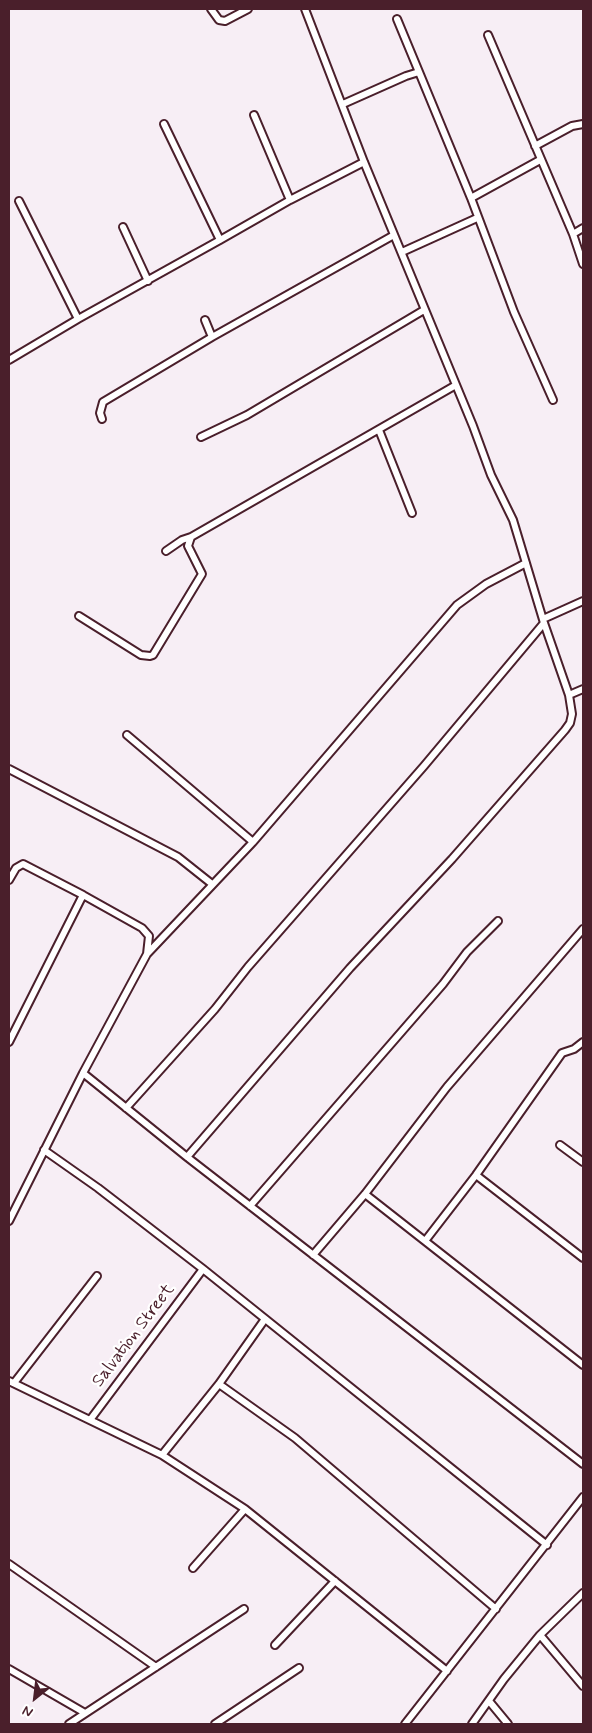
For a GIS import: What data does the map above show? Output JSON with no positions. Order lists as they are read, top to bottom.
{
  "streets": {
    "street": ["Salvation Street"]
  },
  "north": "bottom left"
}
